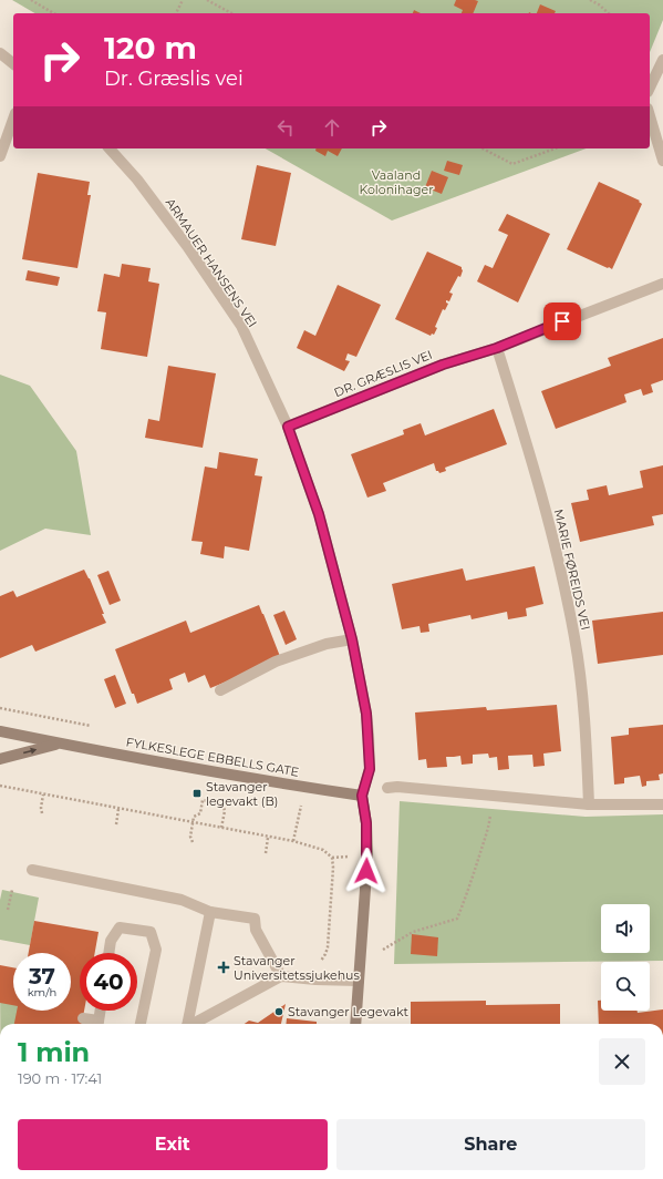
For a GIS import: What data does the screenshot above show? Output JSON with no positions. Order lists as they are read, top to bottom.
{
  "streets": {
    "street": [
      "ARMAUER HANSENS VEI",
      "DR. GRÆSLIS VEI",
      "MARIE FØREIDS VEI",
      "FYLKESLEGE EBBELLS GATE"
    ]
  },
  "crossings": [
    ["ARMAUER HANSENS VEI", "DR. GRÆSLIS VEI"],
    ["ARMAUER HANSENS VEI", "FYLKESLEGE EBBELLS GATE"],
    ["DR. GRÆSLIS VEI", "MARIE FØREIDS VEI"]
  ],
  "parks": ["Vaaland Kolonihager"],
  "places": {
    "transit": ["Stavanger legevakt (B)"],
    "health": ["Stavanger Universitetssjukehus"],
    "other": ["Stavanger Legevakt"]
  },
  "page": {
    "turn": ["120 m", "Dr. Græslis vei"],
    "speed": "37 km/h",
    "limit": "40",
    "heading": ["1 min", "190 m · 17:41"],
    "buttons": ["Exit", "Share"]
  }
}
